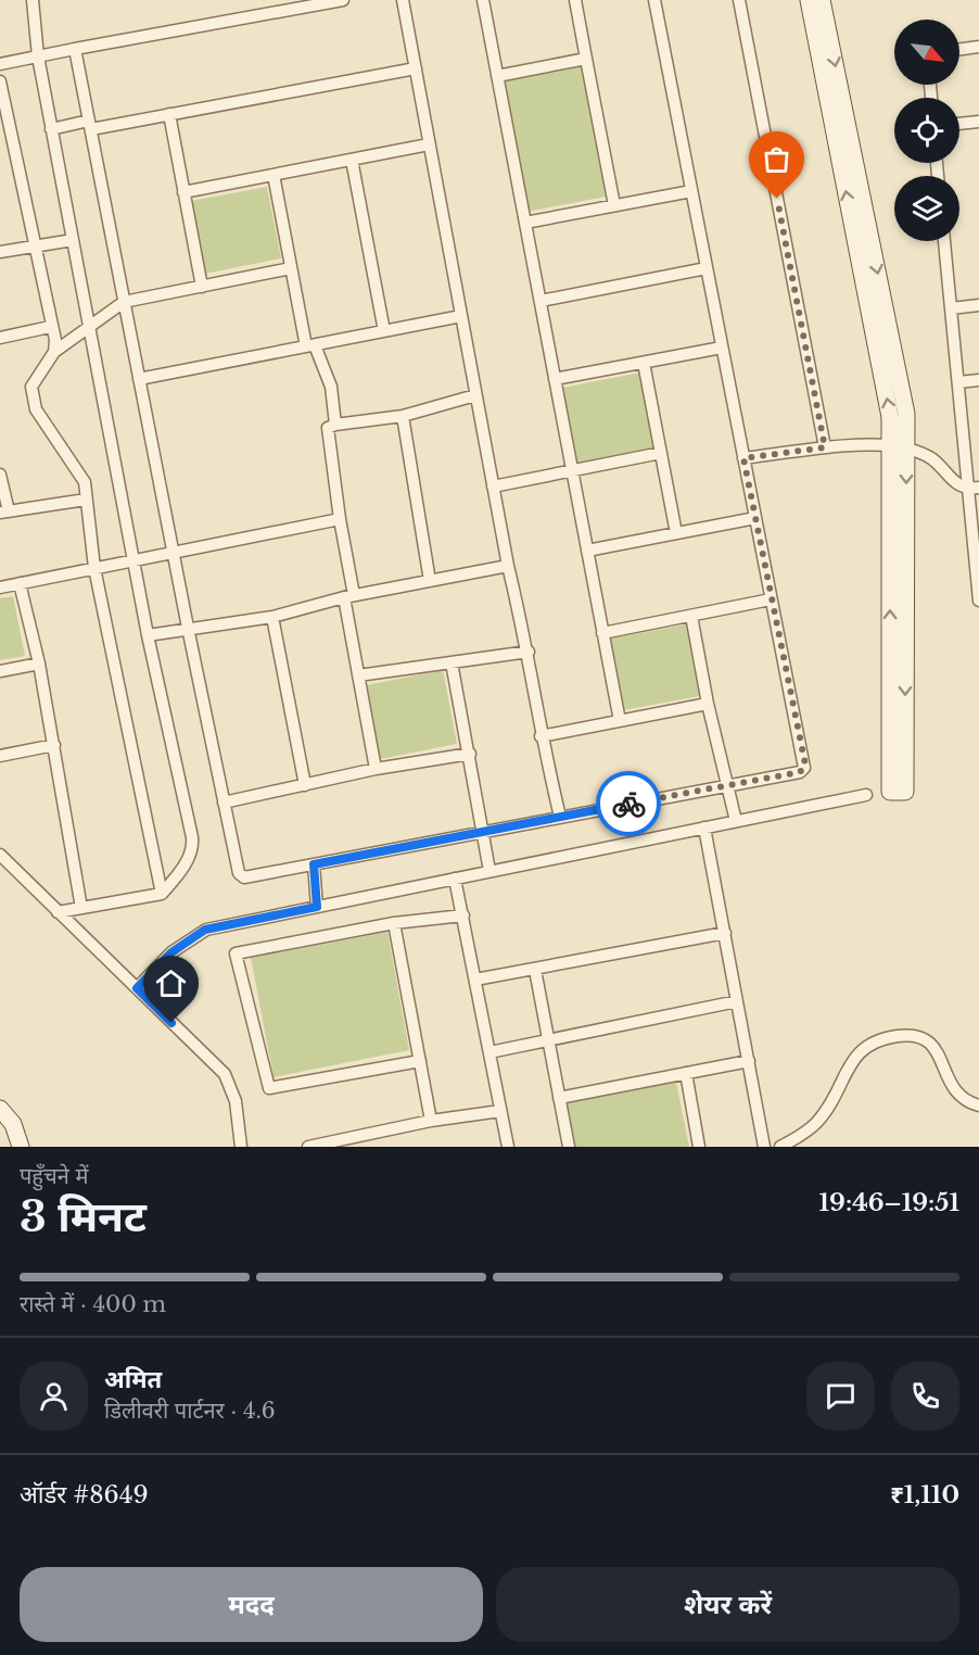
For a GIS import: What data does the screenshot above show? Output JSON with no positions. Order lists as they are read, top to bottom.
{
  "north": "bottom right",
  "page": {
    "heading": ["3 मिनट", "पहुँचने में", "19:46–19:51"],
    "panel": [
      "अमित",
      "डिलीवरी पार्टनर · 4.6",
      "ऑर्डर #8649",
      "₹1,110"
    ],
    "bar": "रास्ते में · 400 m",
    "buttons": ["मदद", "शेयर करें"]
  }
}
